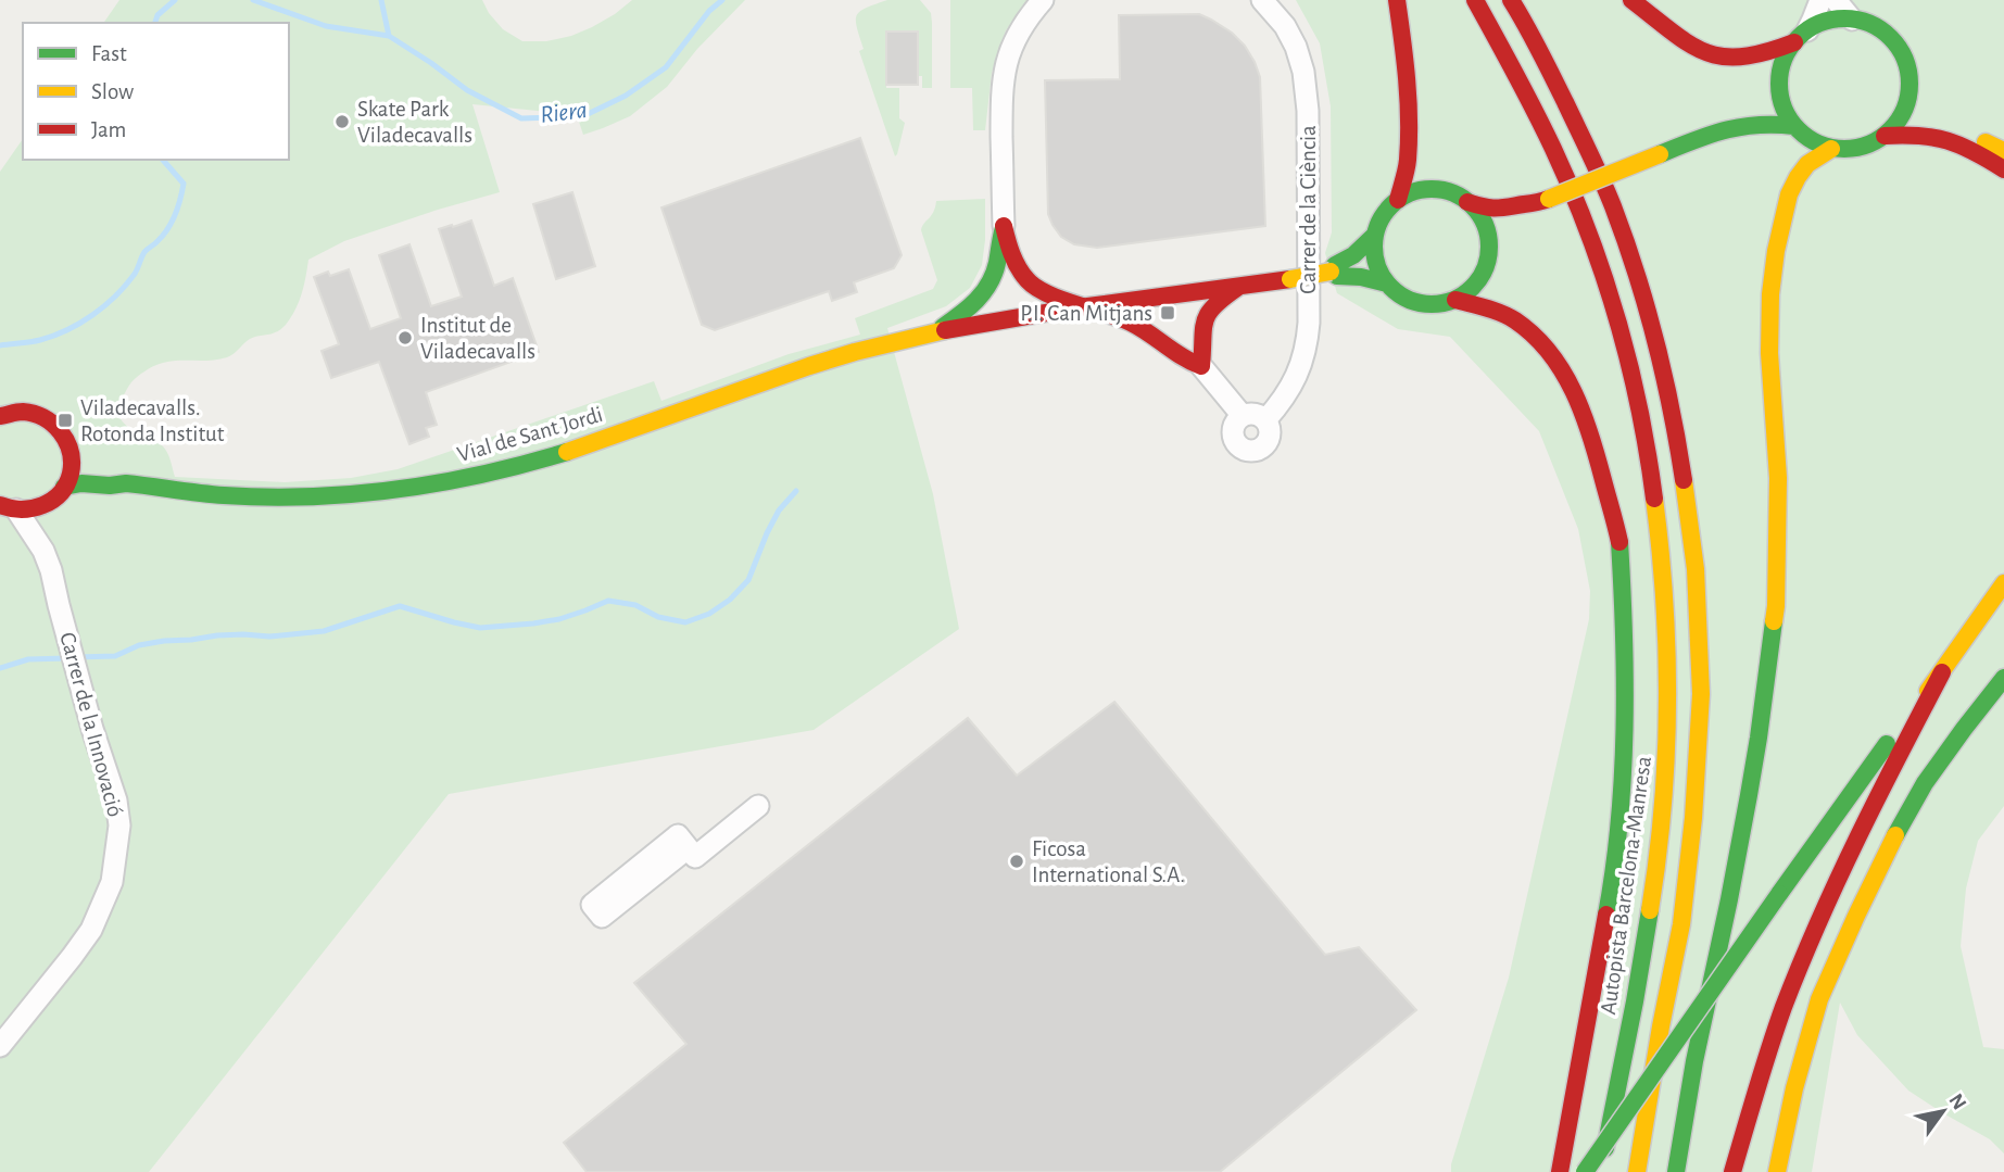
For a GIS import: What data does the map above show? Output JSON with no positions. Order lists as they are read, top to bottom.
{
  "streets": {
    "main road": ["Vial de Sant Jordi", "Autopista Barcelona-Manresa"],
    "street": ["Carrer de la Ciència", "Carrer de la Innovació"]
  },
  "water": ["Riera"],
  "places": {
    "other": ["Skate Park Viladecavalls", "Institut de Viladecavalls", "Ficosa International S.A."],
    "transit": ["P.I. Can Mitjans", "Viladecavalls. Rotonda Institut"]
  },
  "legend": ["Fast", "Slow", "Jam"],
  "north": "top right"
}
